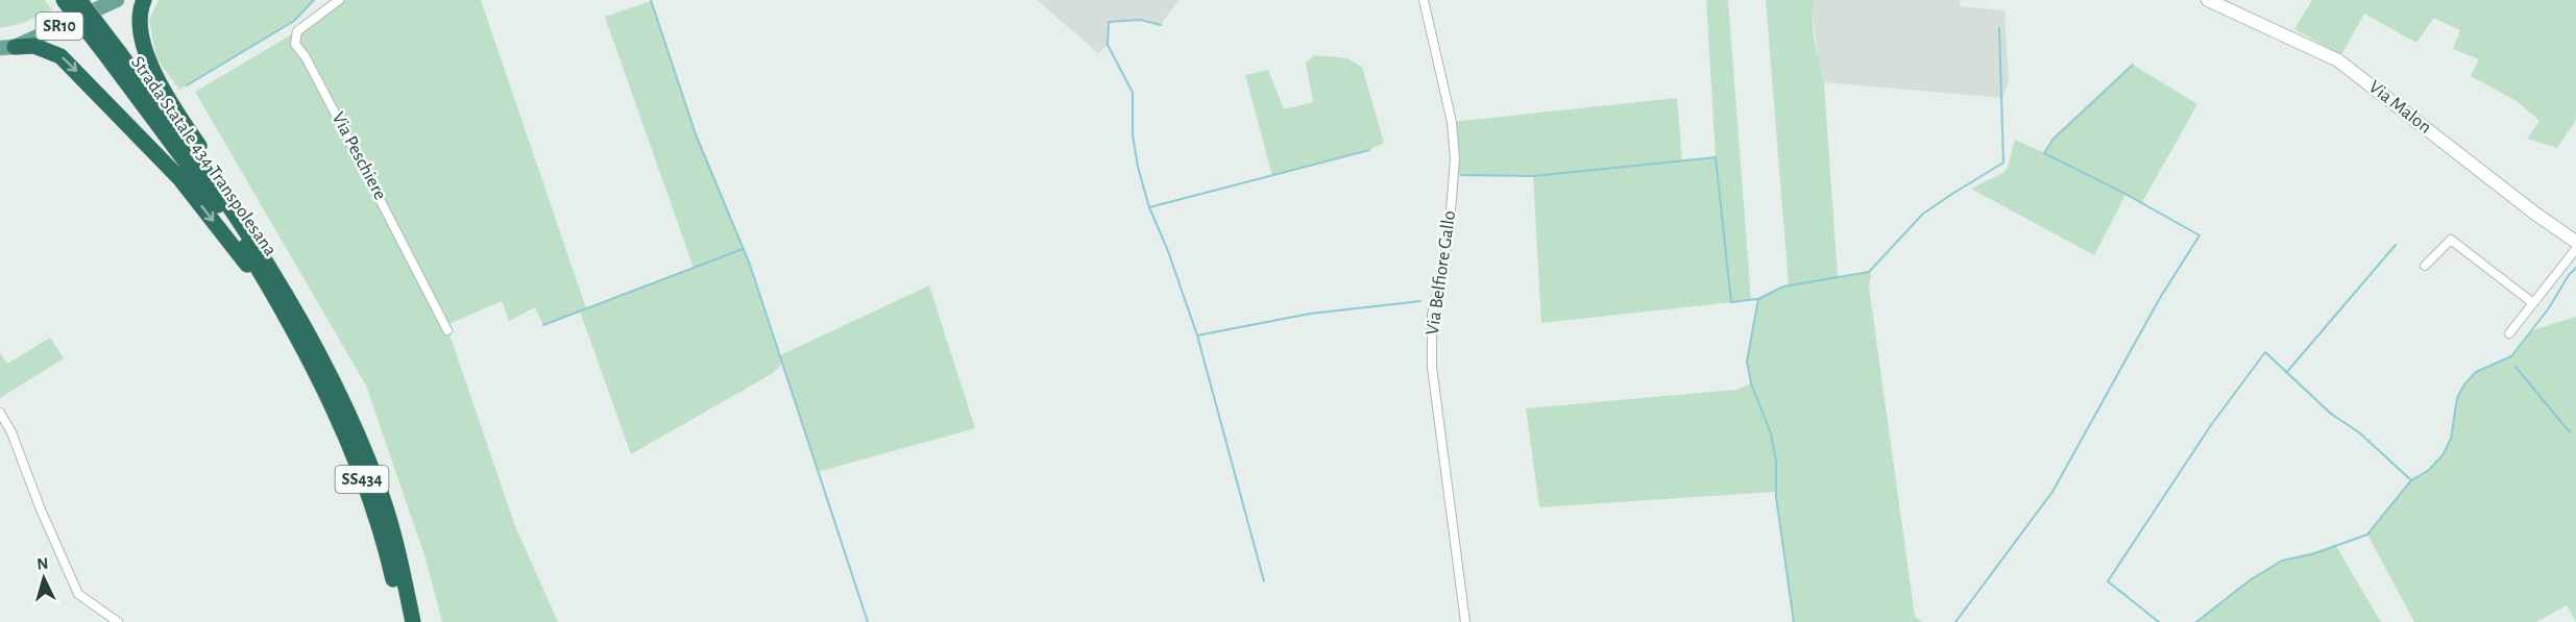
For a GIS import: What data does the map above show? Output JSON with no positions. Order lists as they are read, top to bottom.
{
  "streets": {
    "highway": ["Strada Statale 434 Transpolesana", "SS434"],
    "main road": ["SR10"],
    "street": ["Via Malon", "Via Peschiere", "Via Belfiore Gallo"]
  },
  "crossings": [
    ["Strada Statale 434 Transpolesana", "SS434"]
  ],
  "north": "top"
}
